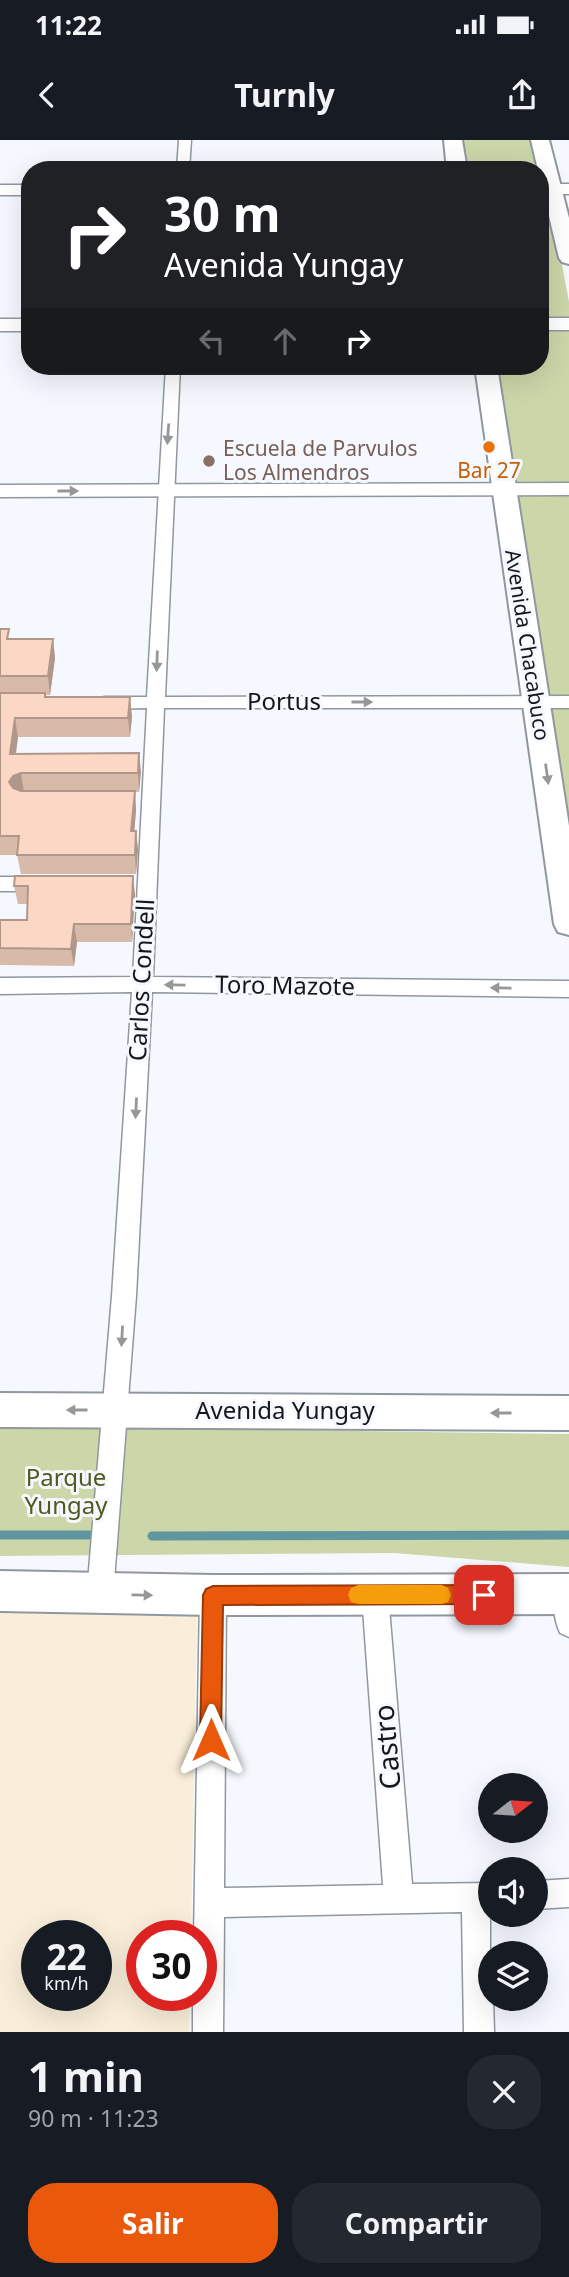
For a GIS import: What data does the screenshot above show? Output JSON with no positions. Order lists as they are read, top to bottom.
{
  "streets": {
    "main road": ["Avenida Chacabuco", "Avenida Yungay"],
    "street": [
      "Portus",
      "Carlos Condell",
      "Toro Mazote",
      "Castro"
    ]
  },
  "crossings": [
    ["Avenida Chacabuco", "Portus"],
    ["Portus", "Carlos Condell"],
    ["Carlos Condell", "Toro Mazote"],
    ["Carlos Condell", "Avenida Yungay"]
  ],
  "one_way": [
    "Avenida Chacabuco",
    "Portus",
    "Carlos Condell",
    "Toro Mazote"
  ],
  "parks": ["Parque Yungay"],
  "places": ["Bar 27", "Escuela de Parvulos Los Almendros"],
  "north": "right",
  "page": {
    "status": "11:22",
    "header": "Turnly",
    "turn": ["30 m", "Avenida Yungay"],
    "speed": "22 km/h",
    "limit": "30",
    "heading": ["1 min", "90 m · 11:23"],
    "buttons": ["Salir", "Compartir"]
  }
}
